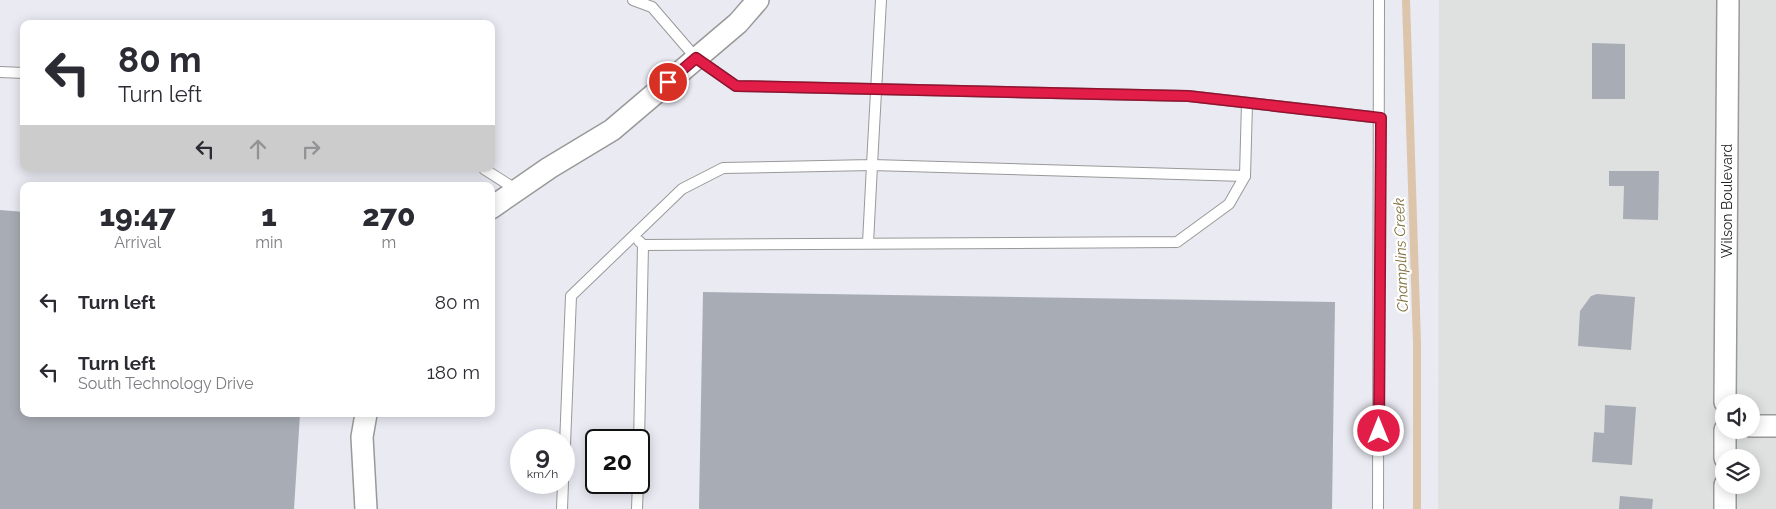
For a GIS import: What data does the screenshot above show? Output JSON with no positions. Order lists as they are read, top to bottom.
{
  "streets": {
    "street": ["Wilson Boulevard"]
  },
  "water": ["Champlins Creek"],
  "page": {
    "turn": ["80 m", "Turn left"],
    "eta": [
      "19:47",
      "Arrival",
      "1",
      "min",
      "270",
      "m"
    ],
    "list": [
      {
        "name": "Turn left",
        "value": "80 m"
      },
      {
        "name": "Turn left",
        "note": "South Technology Drive",
        "value": "180 m"
      }
    ],
    "speed": "9 km/h",
    "limit": "20"
  }
}
